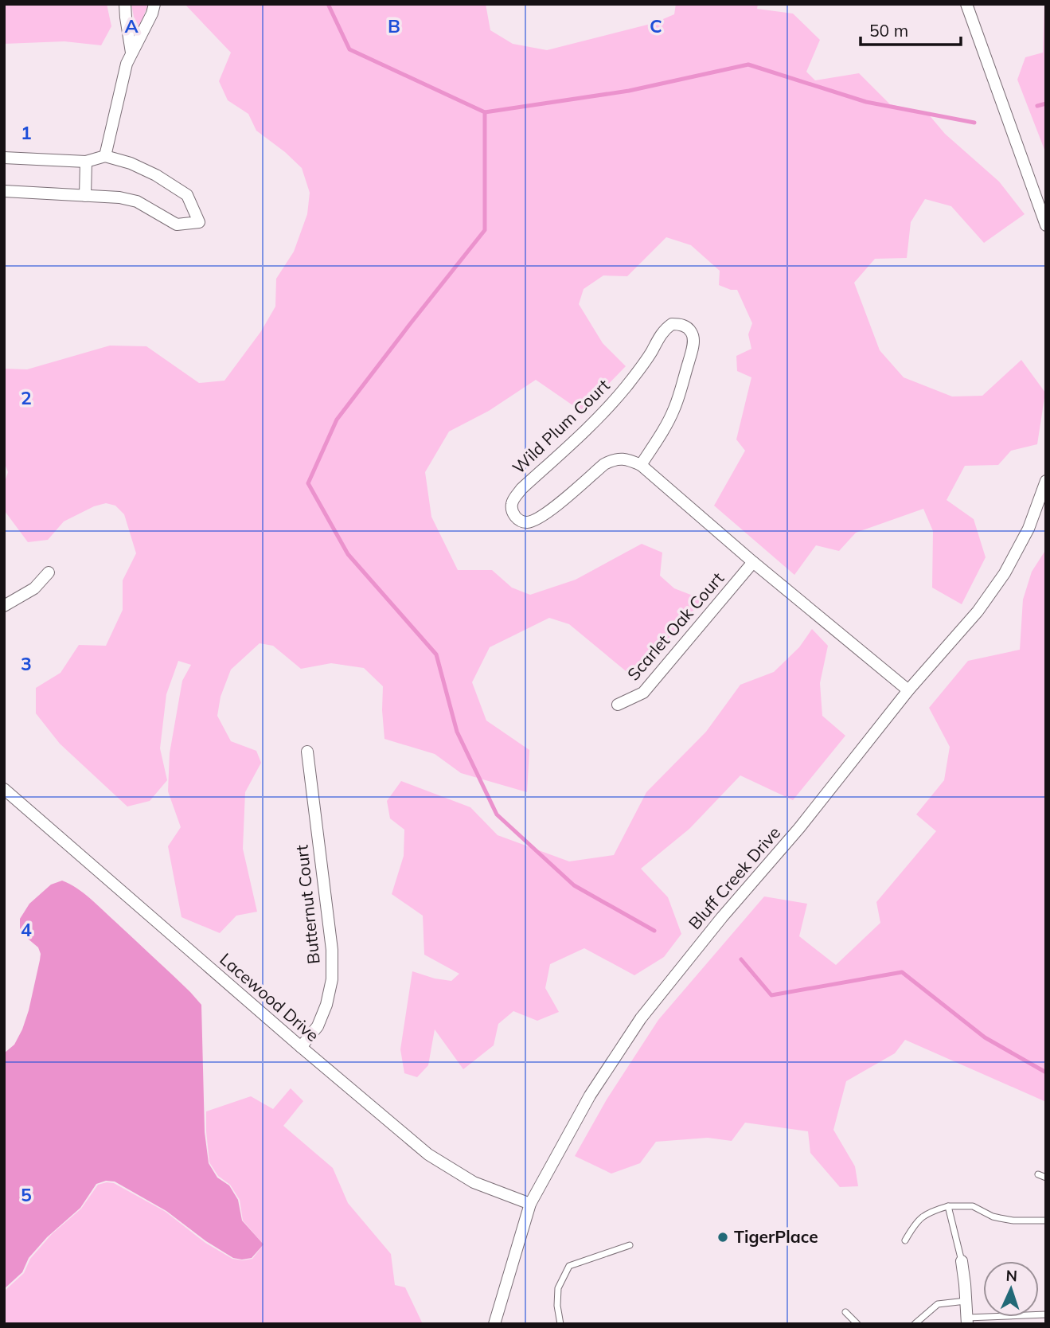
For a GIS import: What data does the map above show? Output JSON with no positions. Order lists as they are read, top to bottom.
{
  "streets": {
    "street": [
      "Wild Plum Court",
      "Scarlet Oak Court",
      "Bluff Creek Drive",
      "Butternut Court",
      "Lacewood Drive"
    ]
  },
  "crossings": [
    ["Bluff Creek Drive", "Lacewood Drive"],
    ["Butternut Court", "Lacewood Drive"]
  ],
  "places": ["TigerPlace"],
  "scale_bar": "50 m",
  "north": "top",
  "grid": {
    "columns": ["A", "B", "C"],
    "rows": [
      "1",
      "2",
      "3",
      "4",
      "5"
    ]
  }
}
